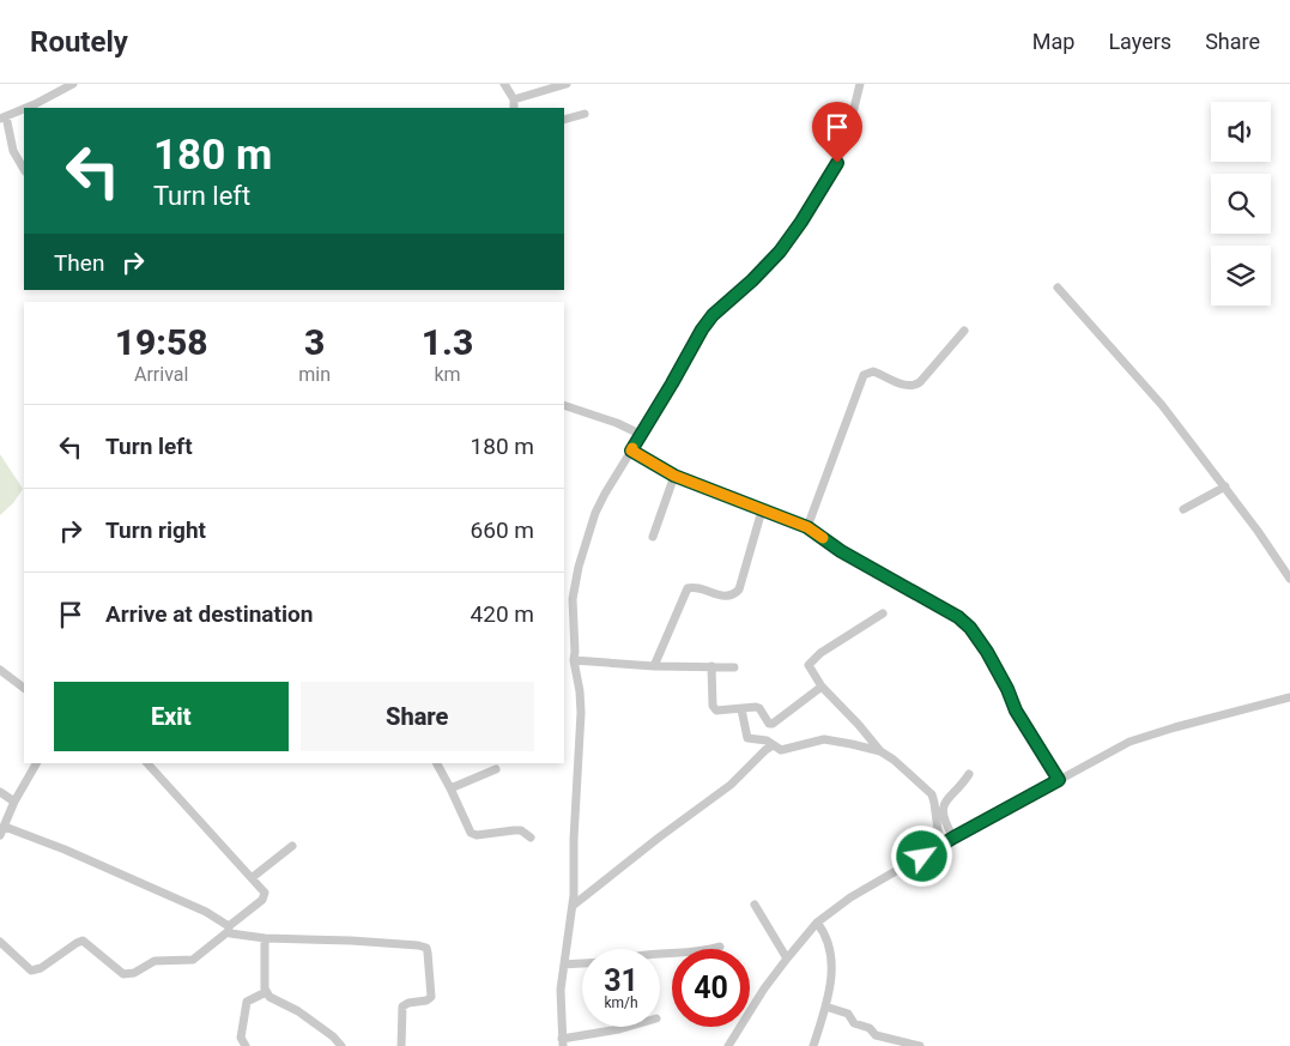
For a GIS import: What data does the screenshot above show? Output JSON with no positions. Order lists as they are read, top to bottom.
{
  "page": {
    "header": "Routely",
    "nav": ["Map", "Layers", "Share"],
    "turn": ["180 m", "Turn left"],
    "then": "Then",
    "eta": [
      "19:58",
      "Arrival",
      "3",
      "min",
      "1.3",
      "km"
    ],
    "list": [
      {
        "name": "Turn left",
        "value": "180 m"
      },
      {
        "name": "Turn right",
        "value": "660 m"
      },
      {
        "name": "Arrive at destination",
        "value": "420 m"
      }
    ],
    "buttons": ["Exit", "Share"],
    "speed": "31 km/h",
    "limit": "40"
  }
}
